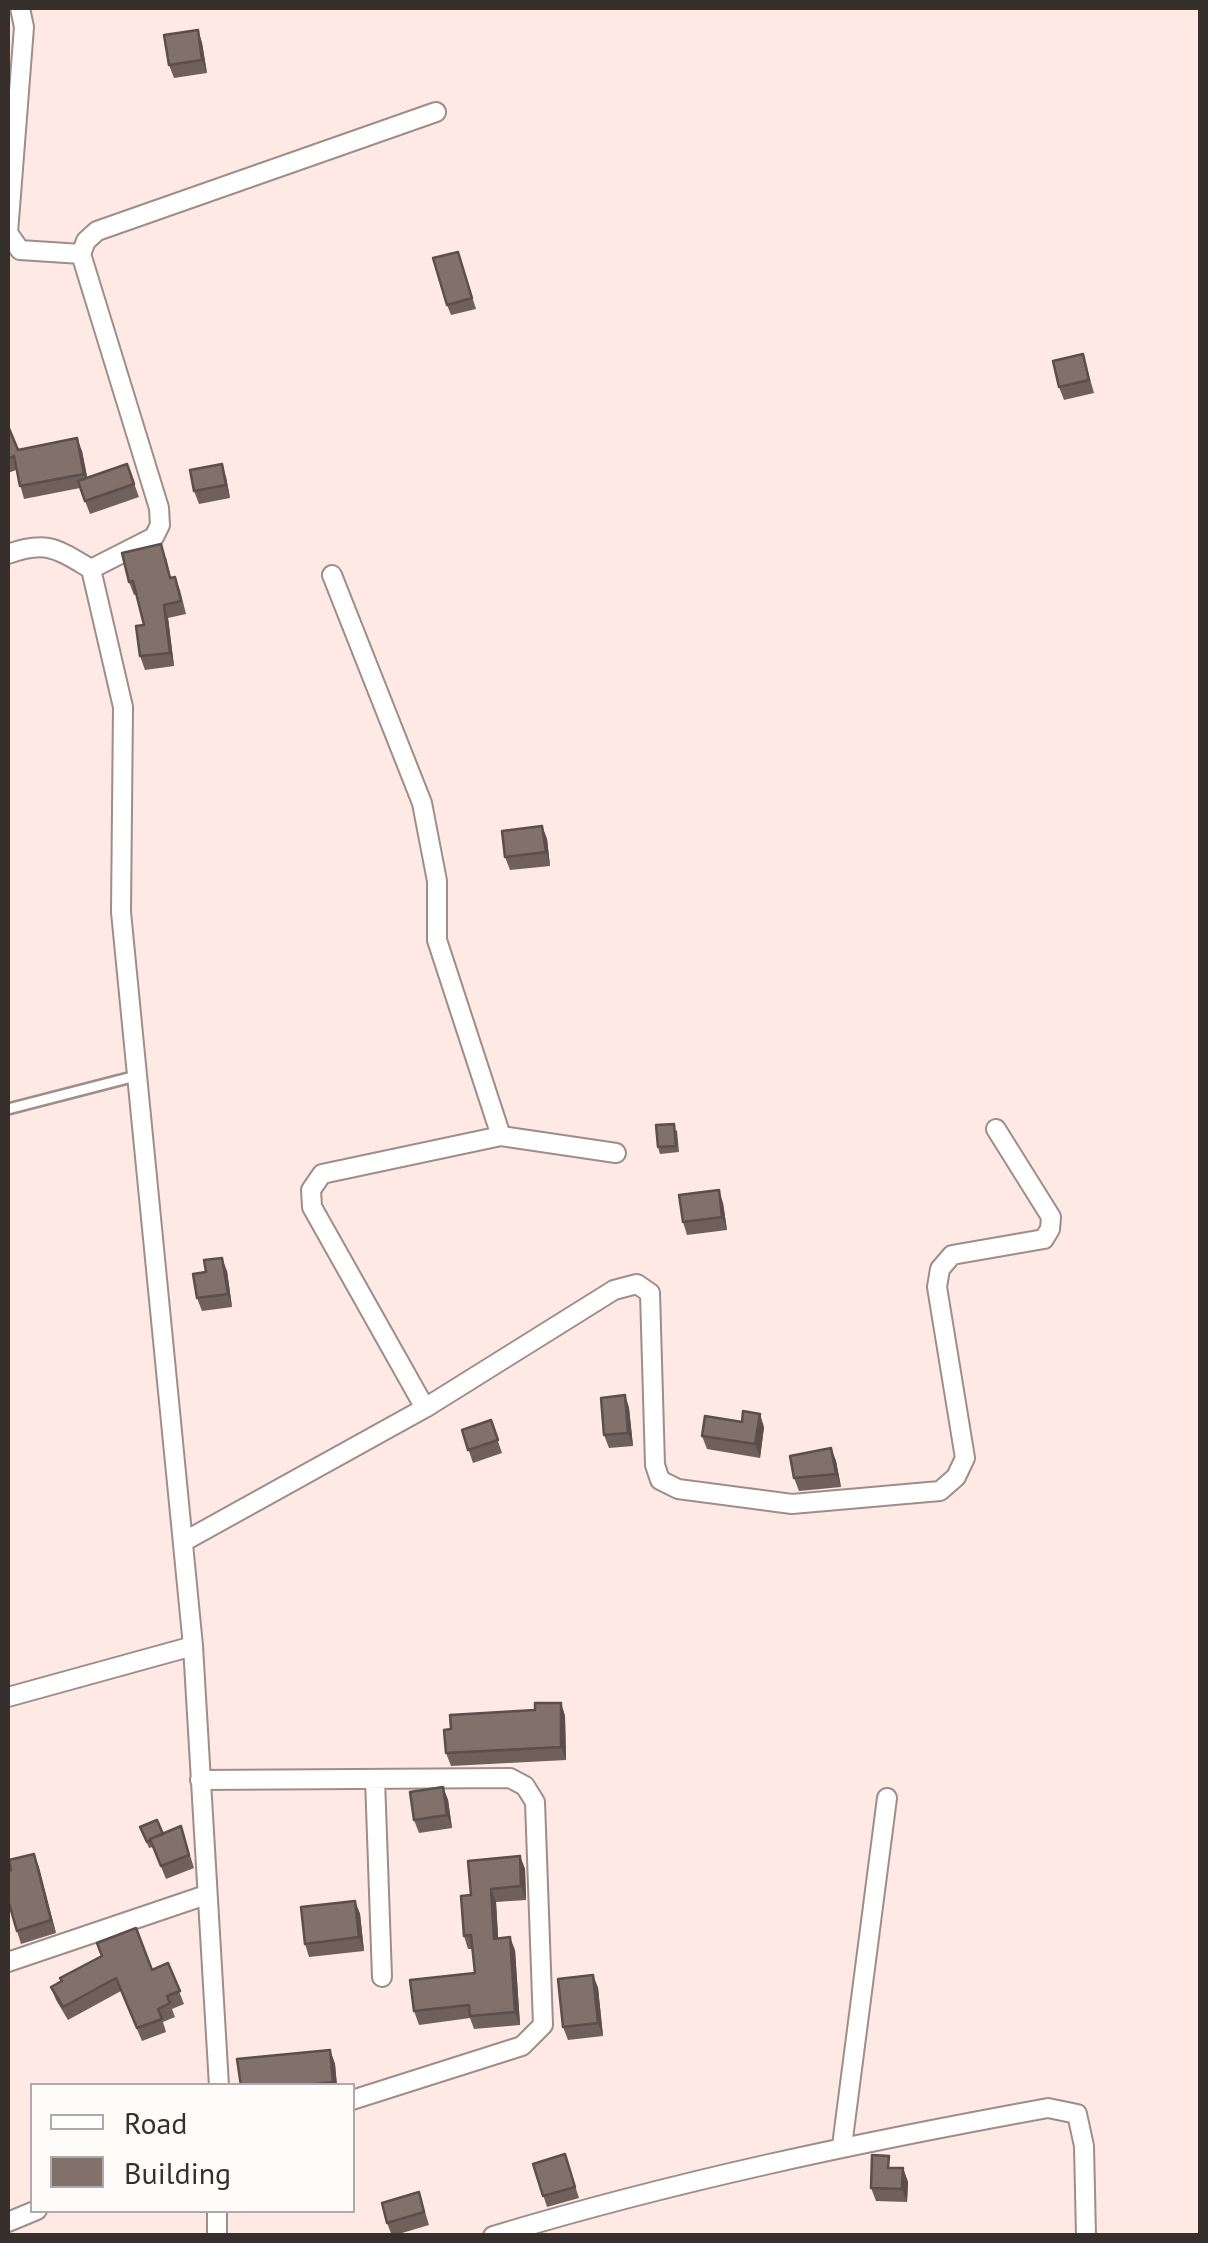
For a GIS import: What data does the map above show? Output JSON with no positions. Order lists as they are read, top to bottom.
{
  "legend": ["Road", "Building"]
}
